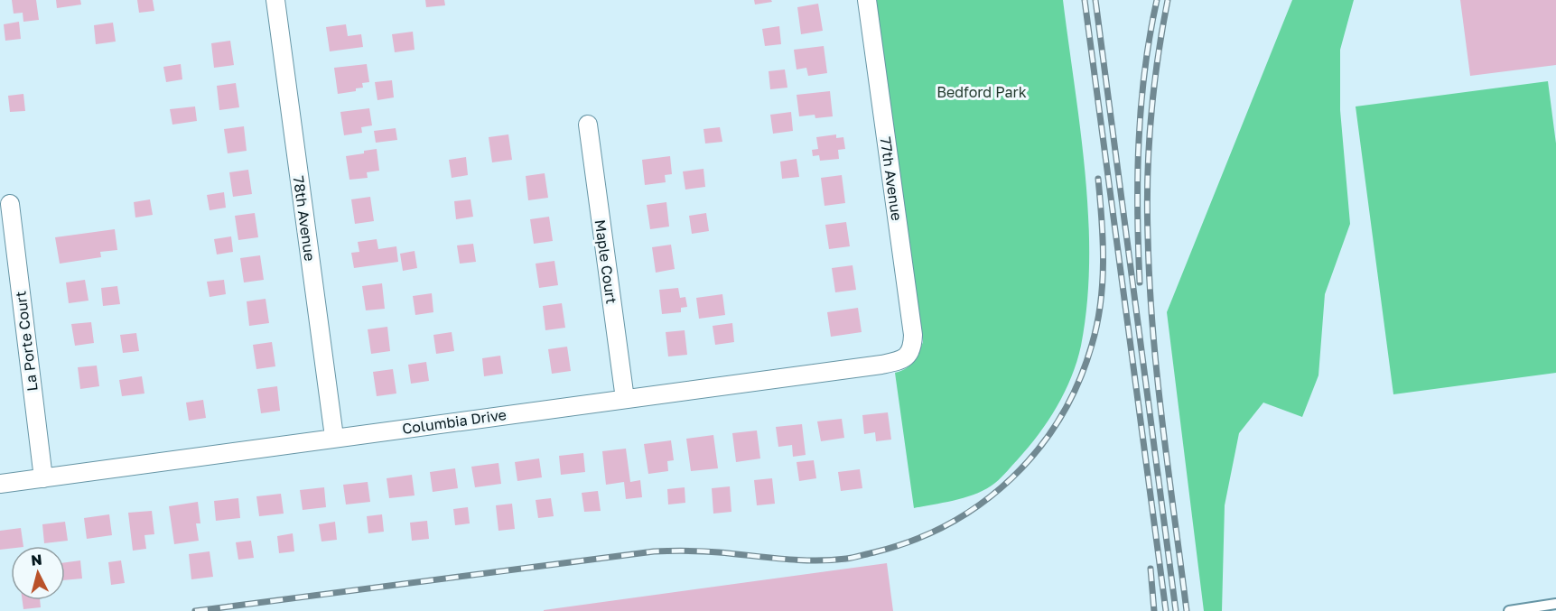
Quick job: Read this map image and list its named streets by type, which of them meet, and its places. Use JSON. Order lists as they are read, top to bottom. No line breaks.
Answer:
{"streets":{"street":["77th Avenue","78th Avenue","Maple Court","La Porte Court","Columbia Drive"]},"crossings":[["77th Avenue","Columbia Drive"],["78th Avenue","Columbia Drive"],["Maple Court","Columbia Drive"],["La Porte Court","Columbia Drive"]],"parks":["Bedford Park"],"north":"top"}
